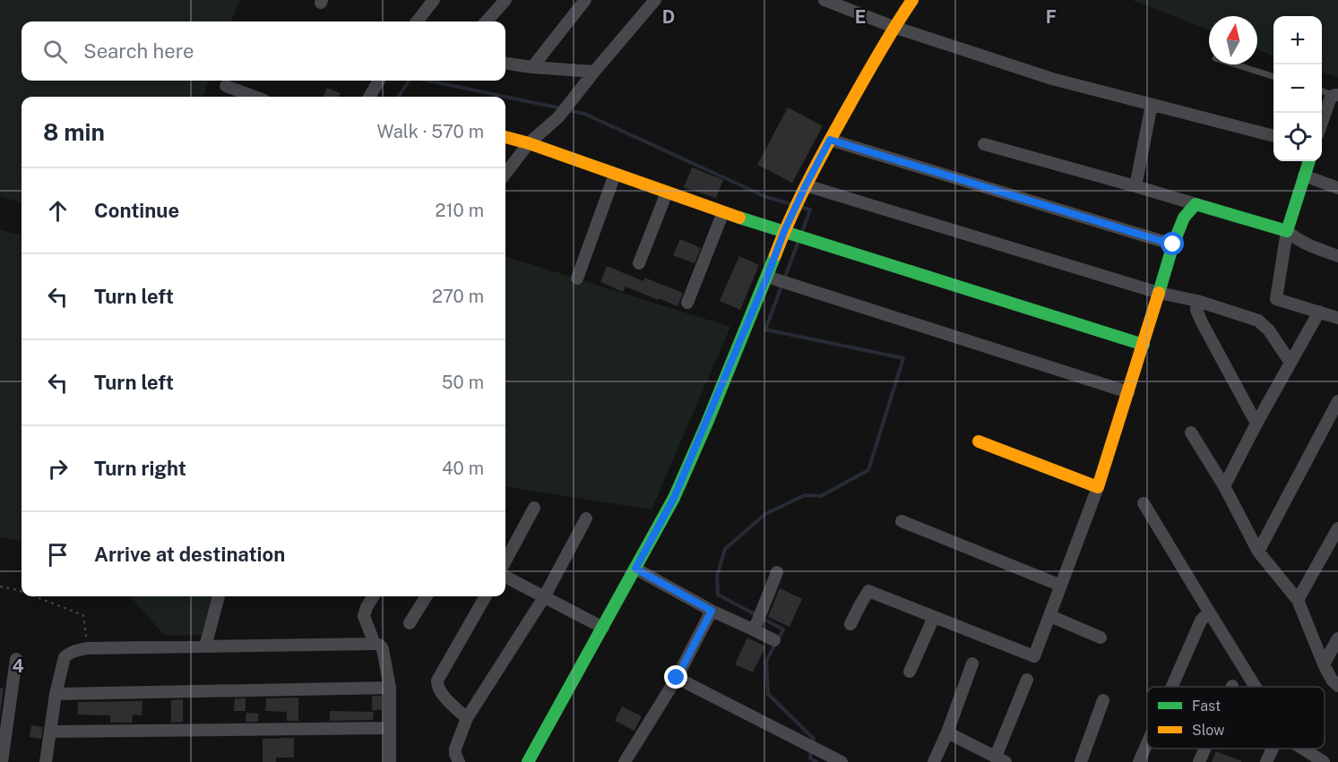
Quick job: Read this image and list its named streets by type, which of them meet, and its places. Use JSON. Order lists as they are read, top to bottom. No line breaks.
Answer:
{"legend":["Fast","Slow"],"north":"top","page":{"map_buttons":["+","−"],"search":"Search here","heading":["8 min","Walk · 570 m"],"list":[["Continue","210 m"],["Turn left","270 m"],["Turn left","50 m"],["Turn right","40 m"],"Arrive at destination"]},"grid":{"columns":["D","E","F"],"rows":["4"]}}
